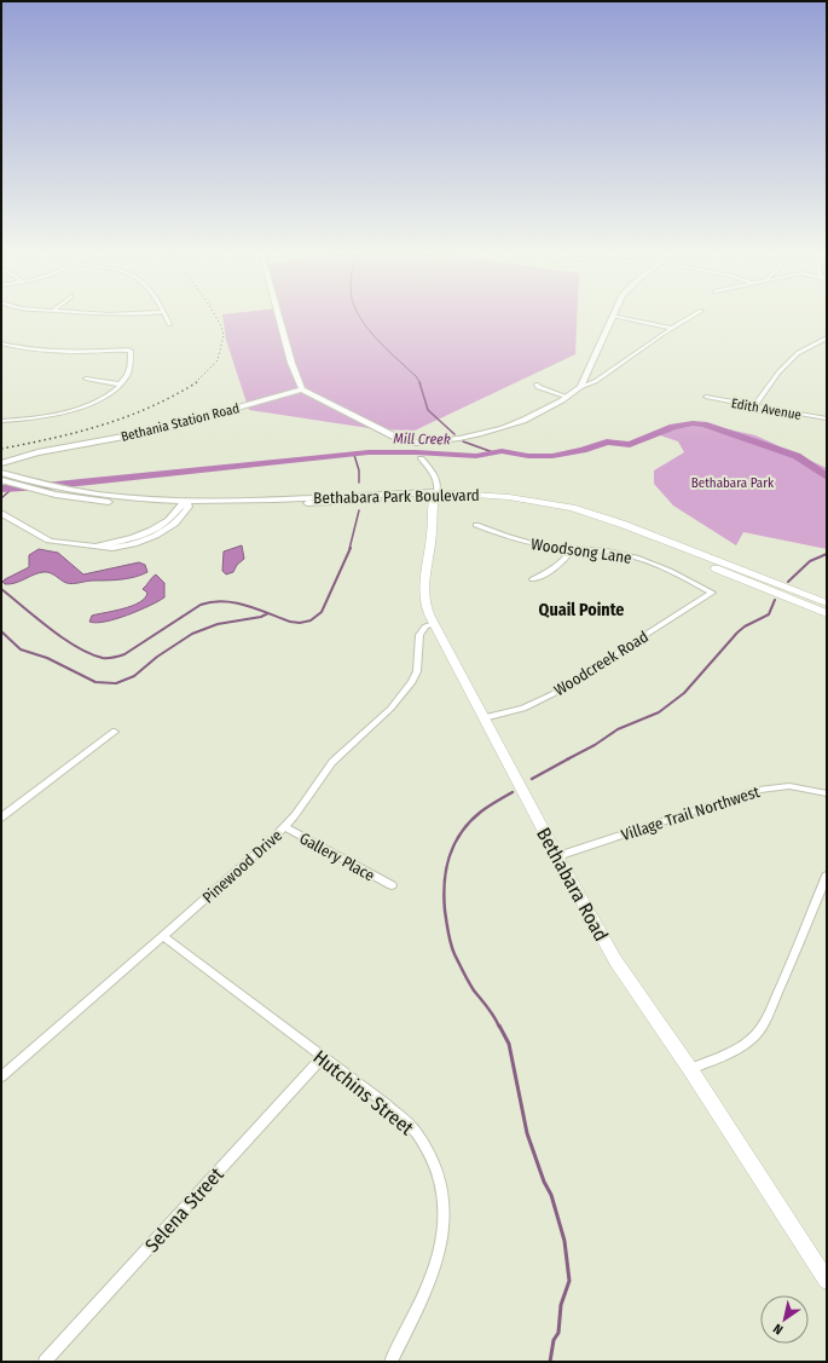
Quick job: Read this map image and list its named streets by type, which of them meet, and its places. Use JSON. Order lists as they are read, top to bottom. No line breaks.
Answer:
{"streets":{"main road":["Bethabara Park Boulevard","Bethabara Road"],"street":["Edith Avenue","Bethania Station Road","Woodsong Lane","Woodcreek Road","Village Trail Northwest","Gallery Place","Pinewood Drive","Hutchins Street","Selena Street"]},"crossings":[["Bethabara Park Boulevard","Bethabara Road"],["Woodsong Lane","Woodcreek Road"],["Woodcreek Road","Bethabara Road"],["Village Trail Northwest","Bethabara Road"],["Gallery Place","Pinewood Drive"],["Pinewood Drive","Bethabara Road"],["Pinewood Drive","Hutchins Street"],["Hutchins Street","Selena Street"]],"districts":["Quail Pointe"],"water":["Mill Creek"],"parks":["Bethabara Park"],"north":"bottom left"}
